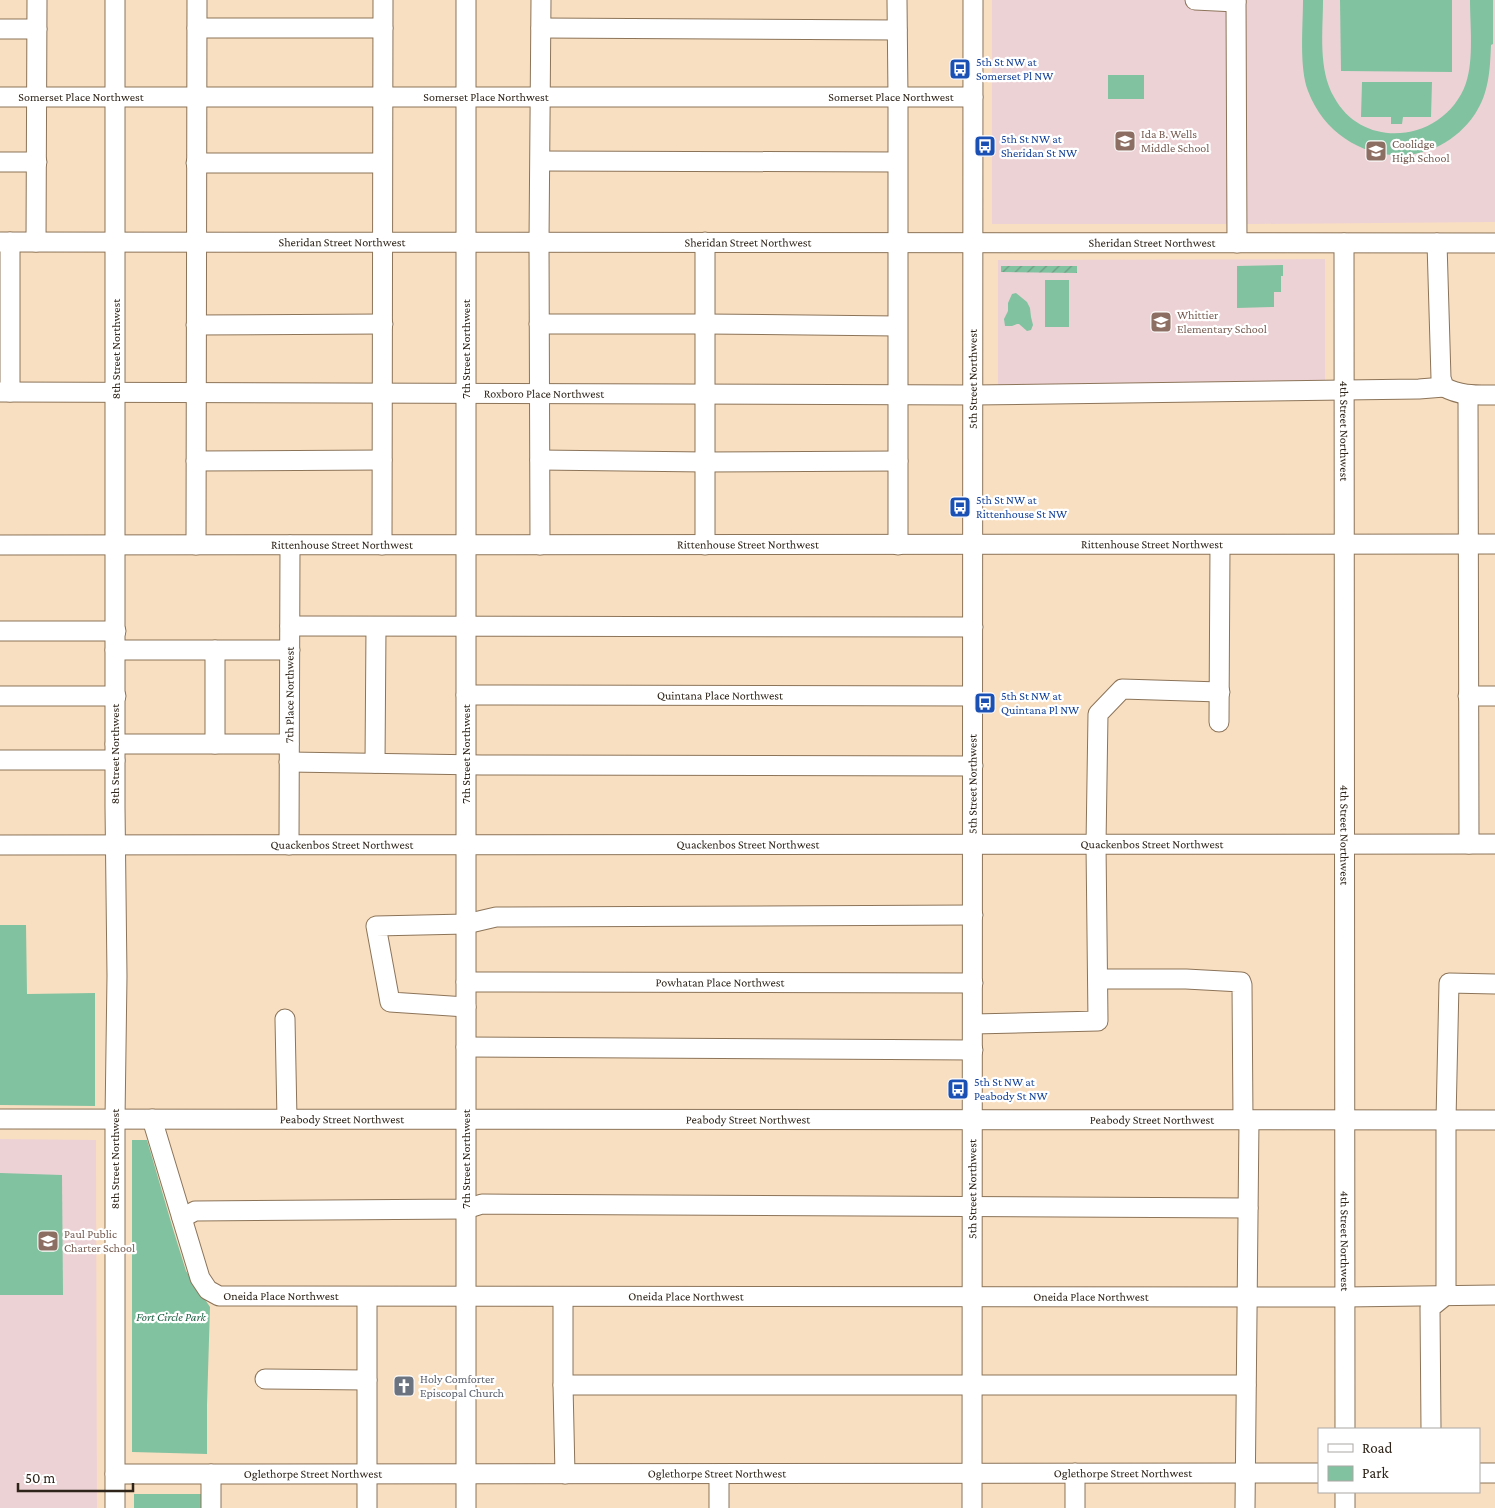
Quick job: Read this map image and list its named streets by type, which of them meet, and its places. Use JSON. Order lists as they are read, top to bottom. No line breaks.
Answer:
{"streets":{"street":["Somerset Place Northwest","Sheridan Street Northwest","8th Street Northwest","7th Street Northwest","5th Street Northwest","Roxboro Place Northwest","4th Street Northwest","Rittenhouse Street Northwest","7th Place Northwest","Quintana Place Northwest","Quackenbos Street Northwest","Powhatan Place Northwest","Peabody Street Northwest","Oneida Place Northwest","Oglethorpe Street Northwest"]},"crossings":[["Somerset Place Northwest","8th Street Northwest"],["Somerset Place Northwest","7th Street Northwest"],["Somerset Place Northwest","5th Street Northwest"],["Sheridan Street Northwest","8th Street Northwest"],["Sheridan Street Northwest","7th Street Northwest"],["Sheridan Street Northwest","5th Street Northwest"],["Sheridan Street Northwest","4th Street Northwest"],["8th Street Northwest","Roxboro Place Northwest"],["8th Street Northwest","Rittenhouse Street Northwest"],["8th Street Northwest","Quackenbos Street Northwest"],["8th Street Northwest","Peabody Street Northwest"],["8th Street Northwest","Oglethorpe Street Northwest"],["7th Street Northwest","Roxboro Place Northwest"],["7th Street Northwest","Rittenhouse Street Northwest"],["7th Street Northwest","Quintana Place Northwest"],["7th Street Northwest","Quackenbos Street Northwest"],["7th Street Northwest","Powhatan Place Northwest"],["7th Street Northwest","Peabody Street Northwest"],["7th Street Northwest","Oneida Place Northwest"],["7th Street Northwest","Oglethorpe Street Northwest"],["5th Street Northwest","Roxboro Place Northwest"],["5th Street Northwest","Rittenhouse Street Northwest"],["5th Street Northwest","Quintana Place Northwest"],["5th Street Northwest","Quackenbos Street Northwest"],["5th Street Northwest","Powhatan Place Northwest"],["5th Street Northwest","Peabody Street Northwest"],["5th Street Northwest","Oneida Place Northwest"],["5th Street Northwest","Oglethorpe Street Northwest"],["Roxboro Place Northwest","4th Street Northwest"],["4th Street Northwest","Rittenhouse Street Northwest"],["4th Street Northwest","Quackenbos Street Northwest"],["4th Street Northwest","Peabody Street Northwest"],["4th Street Northwest","Oneida Place Northwest"],["Rittenhouse Street Northwest","7th Place Northwest"],["7th Place Northwest","Quackenbos Street Northwest"],["Peabody Street Northwest","Oneida Place Northwest"]],"parks":["Fort Circle Park"],"places":{"bus stop":["5th St NW at Somerset Pl NW","5th St NW at Sheridan St NW","5th St NW at Rittenhouse St NW","5th St NW at Quintana Pl NW","5th St NW at Peabody St NW"],"school or university":["Ida B. Wells Middle School","Coolidge High School","Whittier Elementary School","Paul Public Charter School"],"church":["Holy Comforter Episcopal Church"]},"legend":["Road","Park"],"scale_bar":"50 m"}
